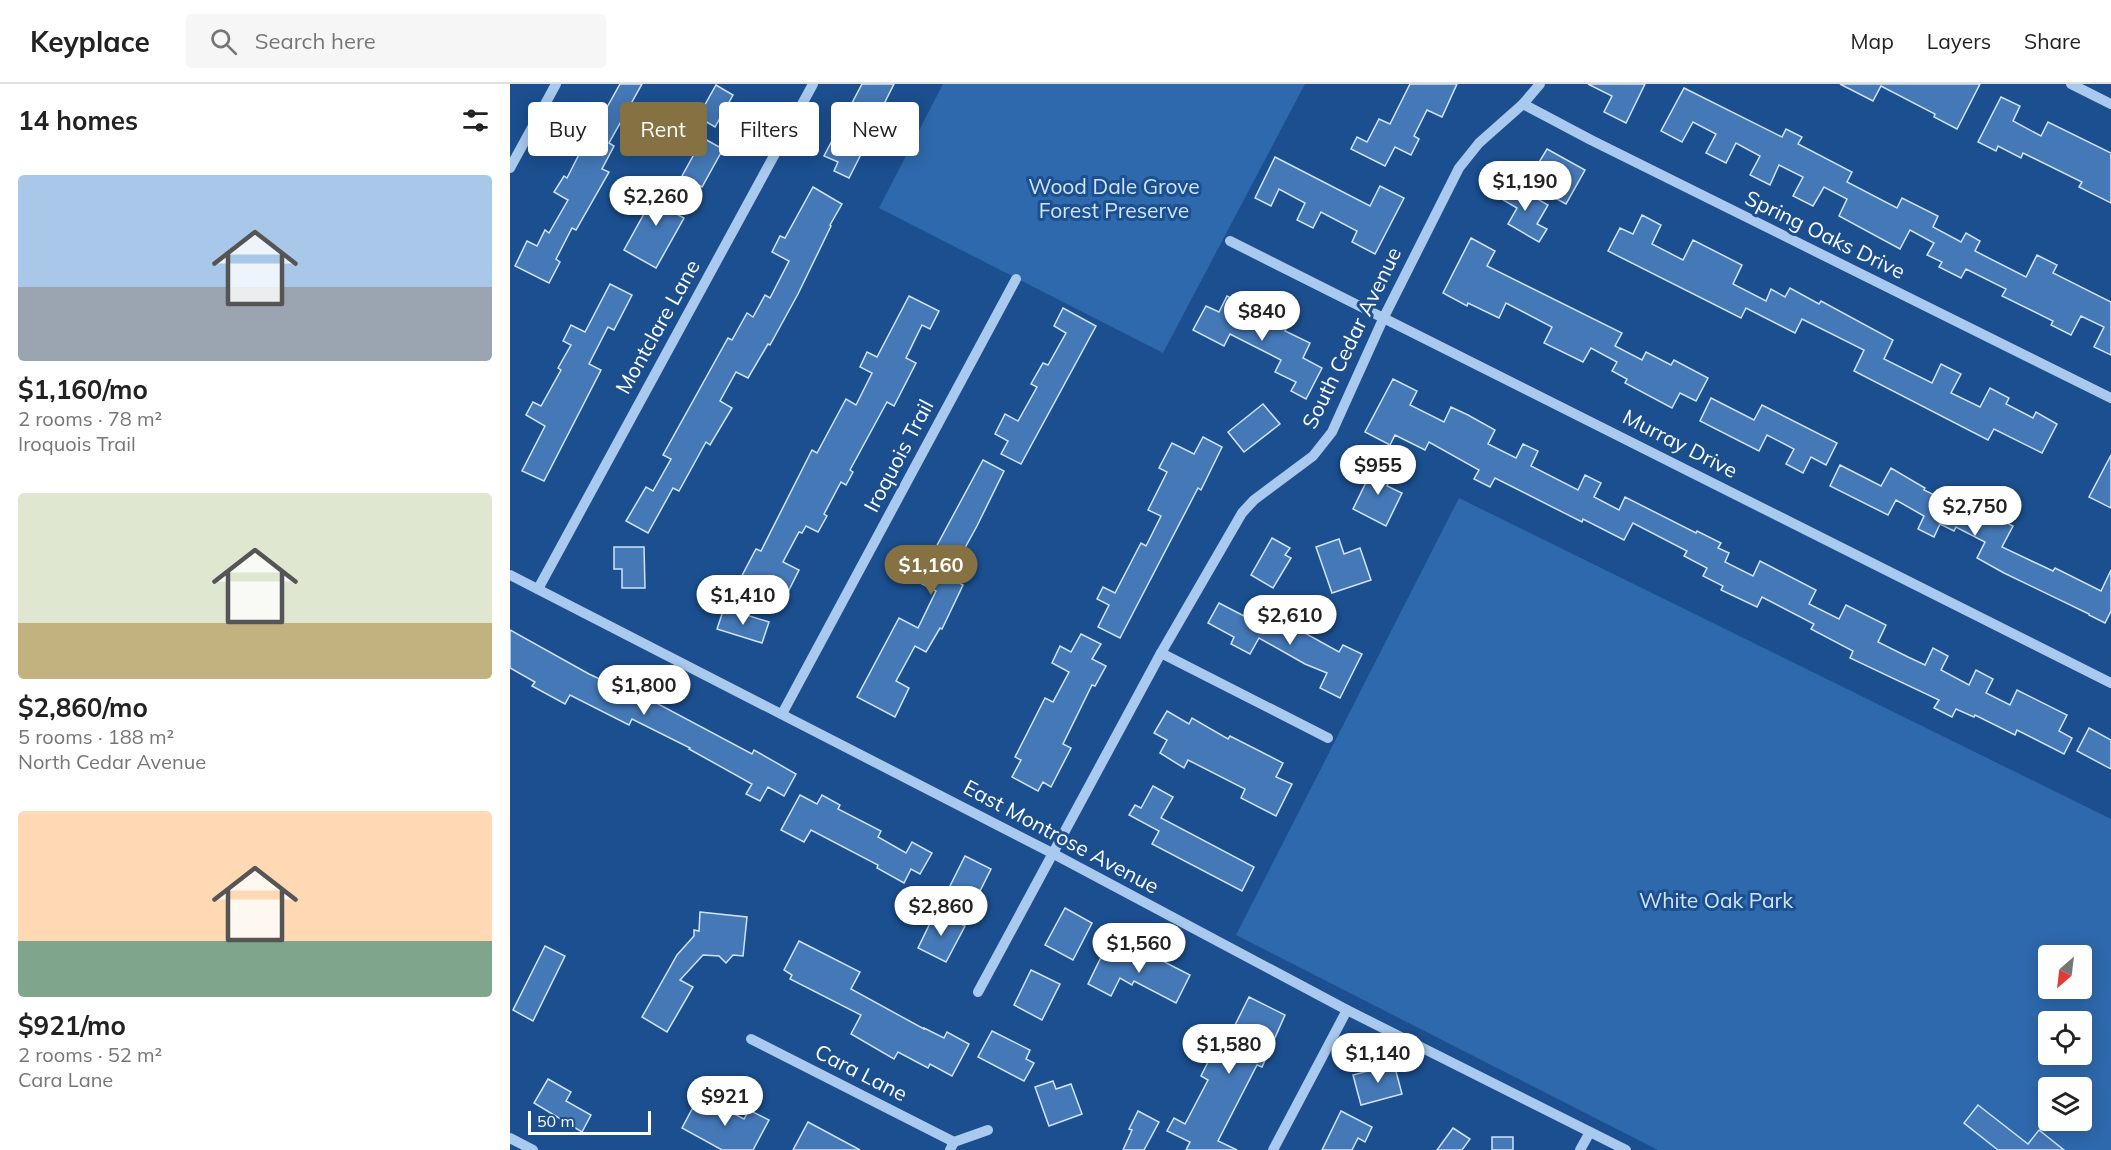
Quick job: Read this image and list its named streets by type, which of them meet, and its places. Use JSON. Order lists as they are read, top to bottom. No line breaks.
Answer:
{"streets":{"street":["Spring Oaks Drive","Montclare Lane","South Cedar Avenue","Murray Drive","Iroquois Trail","East Montrose Avenue","Cara Lane"]},"crossings":[["Spring Oaks Drive","South Cedar Avenue"],["Montclare Lane","East Montrose Avenue"],["South Cedar Avenue","Murray Drive"],["South Cedar Avenue","East Montrose Avenue"],["Iroquois Trail","East Montrose Avenue"]],"parks":["Wood Dale Grove Forest Preserve","White Oak Park"],"scale_bar":"50 m","north":"bottom left","page":{"header":"Keyplace","search":"Search here","nav":["Map","Layers","Share"],"heading":"14 homes","chip":["Buy","Rent","Filters","New"],"list":[{"name":"$1,160/mo","note":"2 rooms · 78 m² · Iroquois Trail"},{"name":"$2,860/mo","note":"5 rooms · 188 m² · North Cedar Avenue"},{"name":"$921/mo","note":"2 rooms · 52 m² · Cara Lane"}],"price":["$1,190","$2,260","$840","$955","$2,750","$1,160","$1,410","$2,610","$1,800","$2,860","$1,560","$1,580","$1,140","$921"],"scale":"50 m"}}
